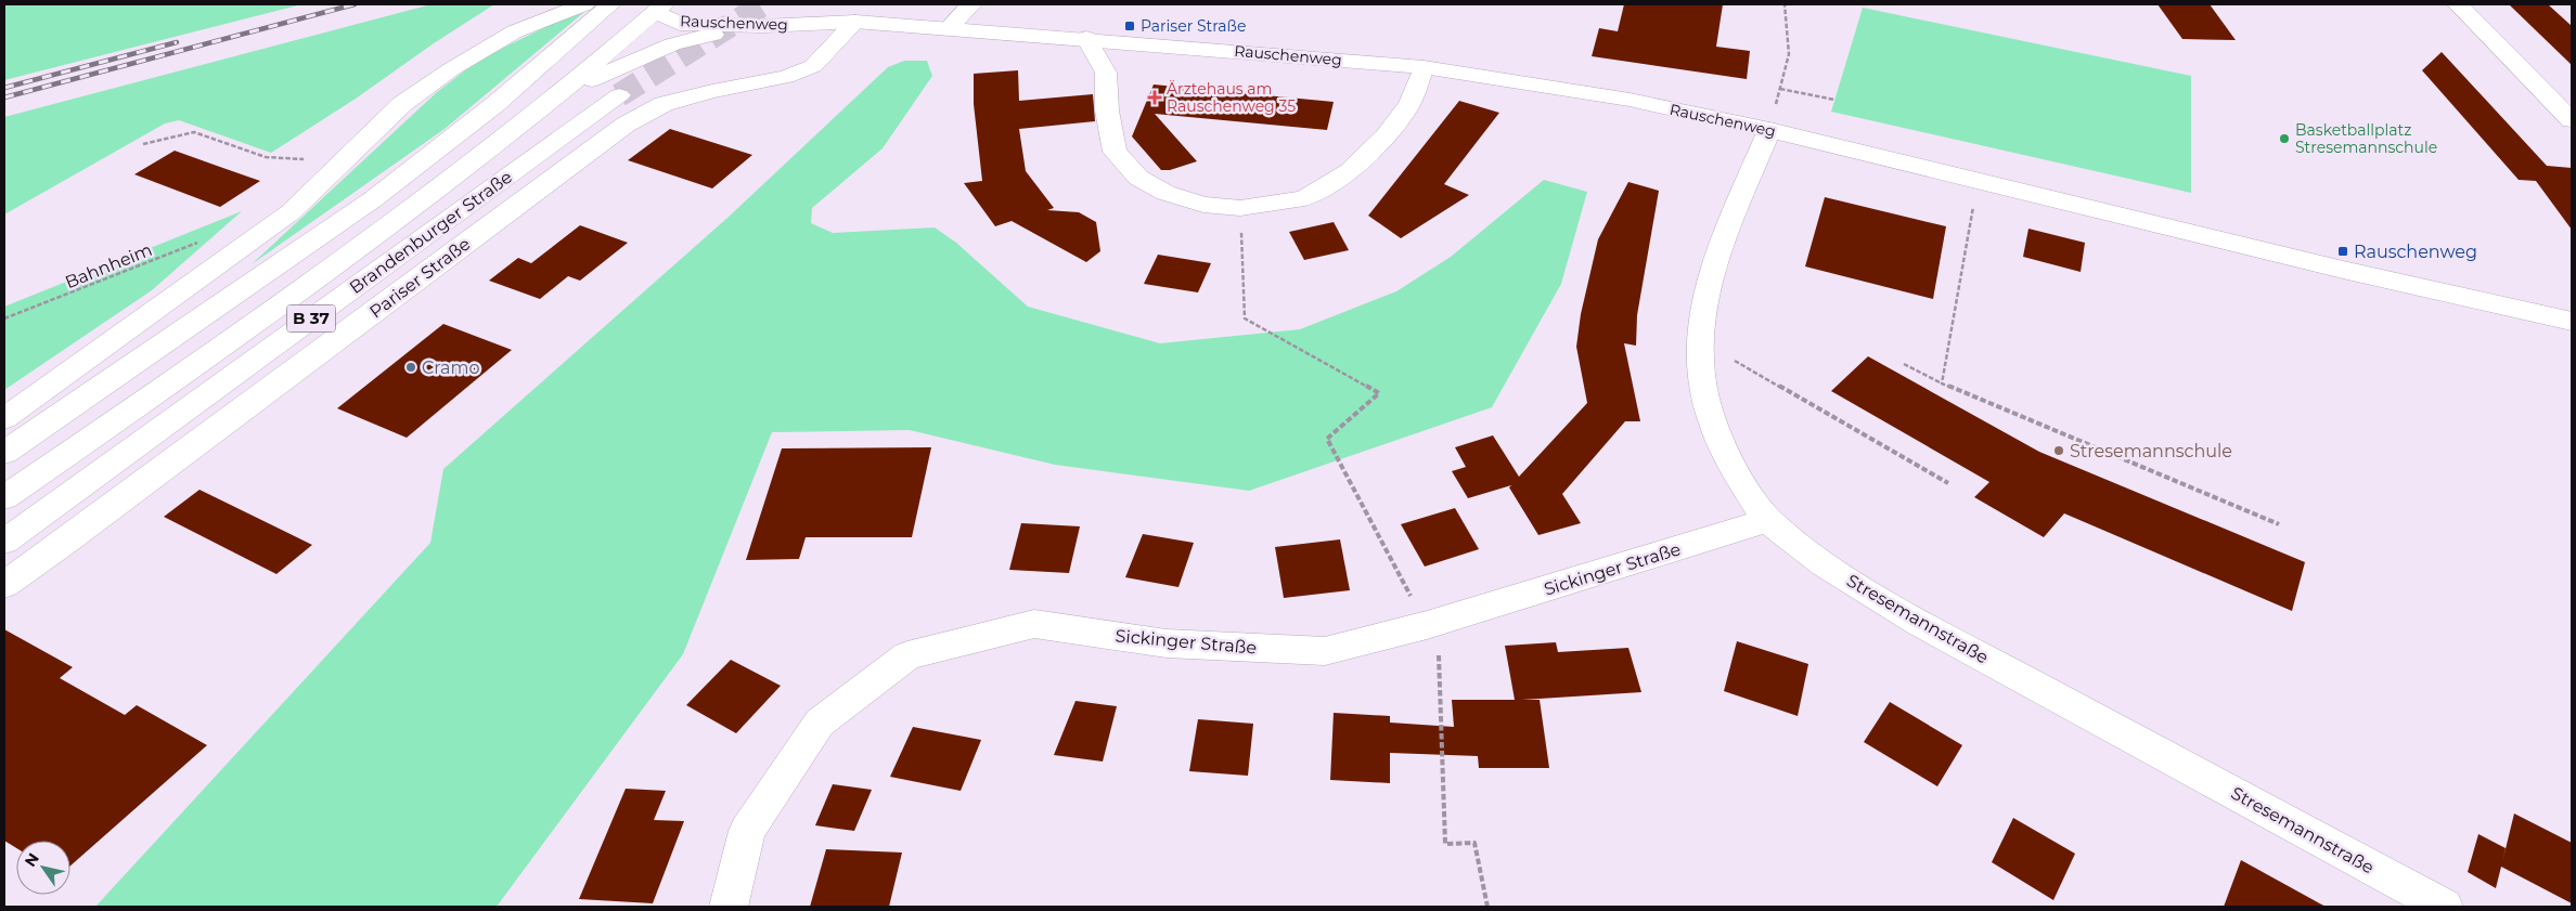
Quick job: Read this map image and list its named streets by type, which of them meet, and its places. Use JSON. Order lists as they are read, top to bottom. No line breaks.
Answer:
{"streets":{"street":["Rauschenweg","Brandenburger Straße","Pariser Straße","B 37","Sickinger Straße","Stresemannstraße"],"path":["Bahnheim"]},"crossings":[["Rauschenweg","Pariser Straße"],["Rauschenweg","Stresemannstraße"],["Sickinger Straße","Stresemannstraße"]],"places":{"transit":["Pariser Straße","Rauschenweg"],"health":["Ärztehaus am Rauschenweg 35"],"other":["Basketballplatz Stresemannschule","Cramo","Stresemannschule"]},"north":"top left"}
